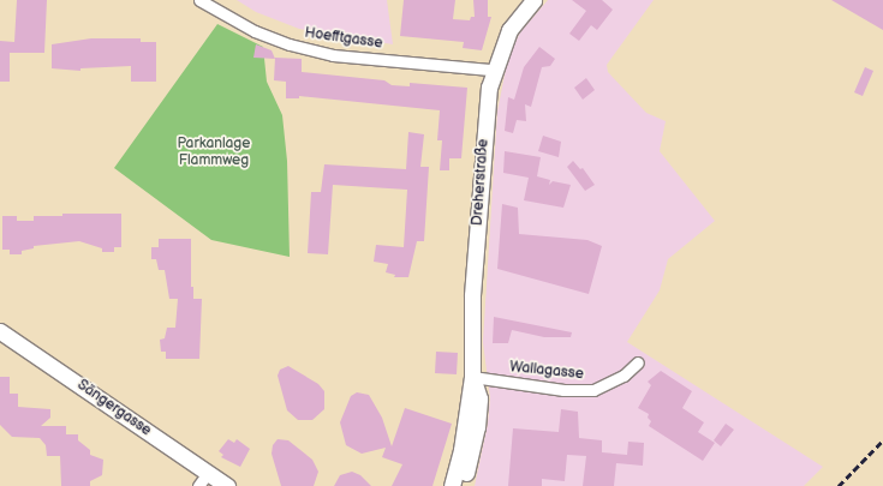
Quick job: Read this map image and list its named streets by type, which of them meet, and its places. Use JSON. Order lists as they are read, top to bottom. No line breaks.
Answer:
{"streets":{"street":["Hoefftgasse","Dreherstraße","Wallagasse","Sängergasse"]},"crossings":[["Hoefftgasse","Dreherstraße"],["Dreherstraße","Wallagasse"]],"parks":["Parkanlage Flammweg"]}
